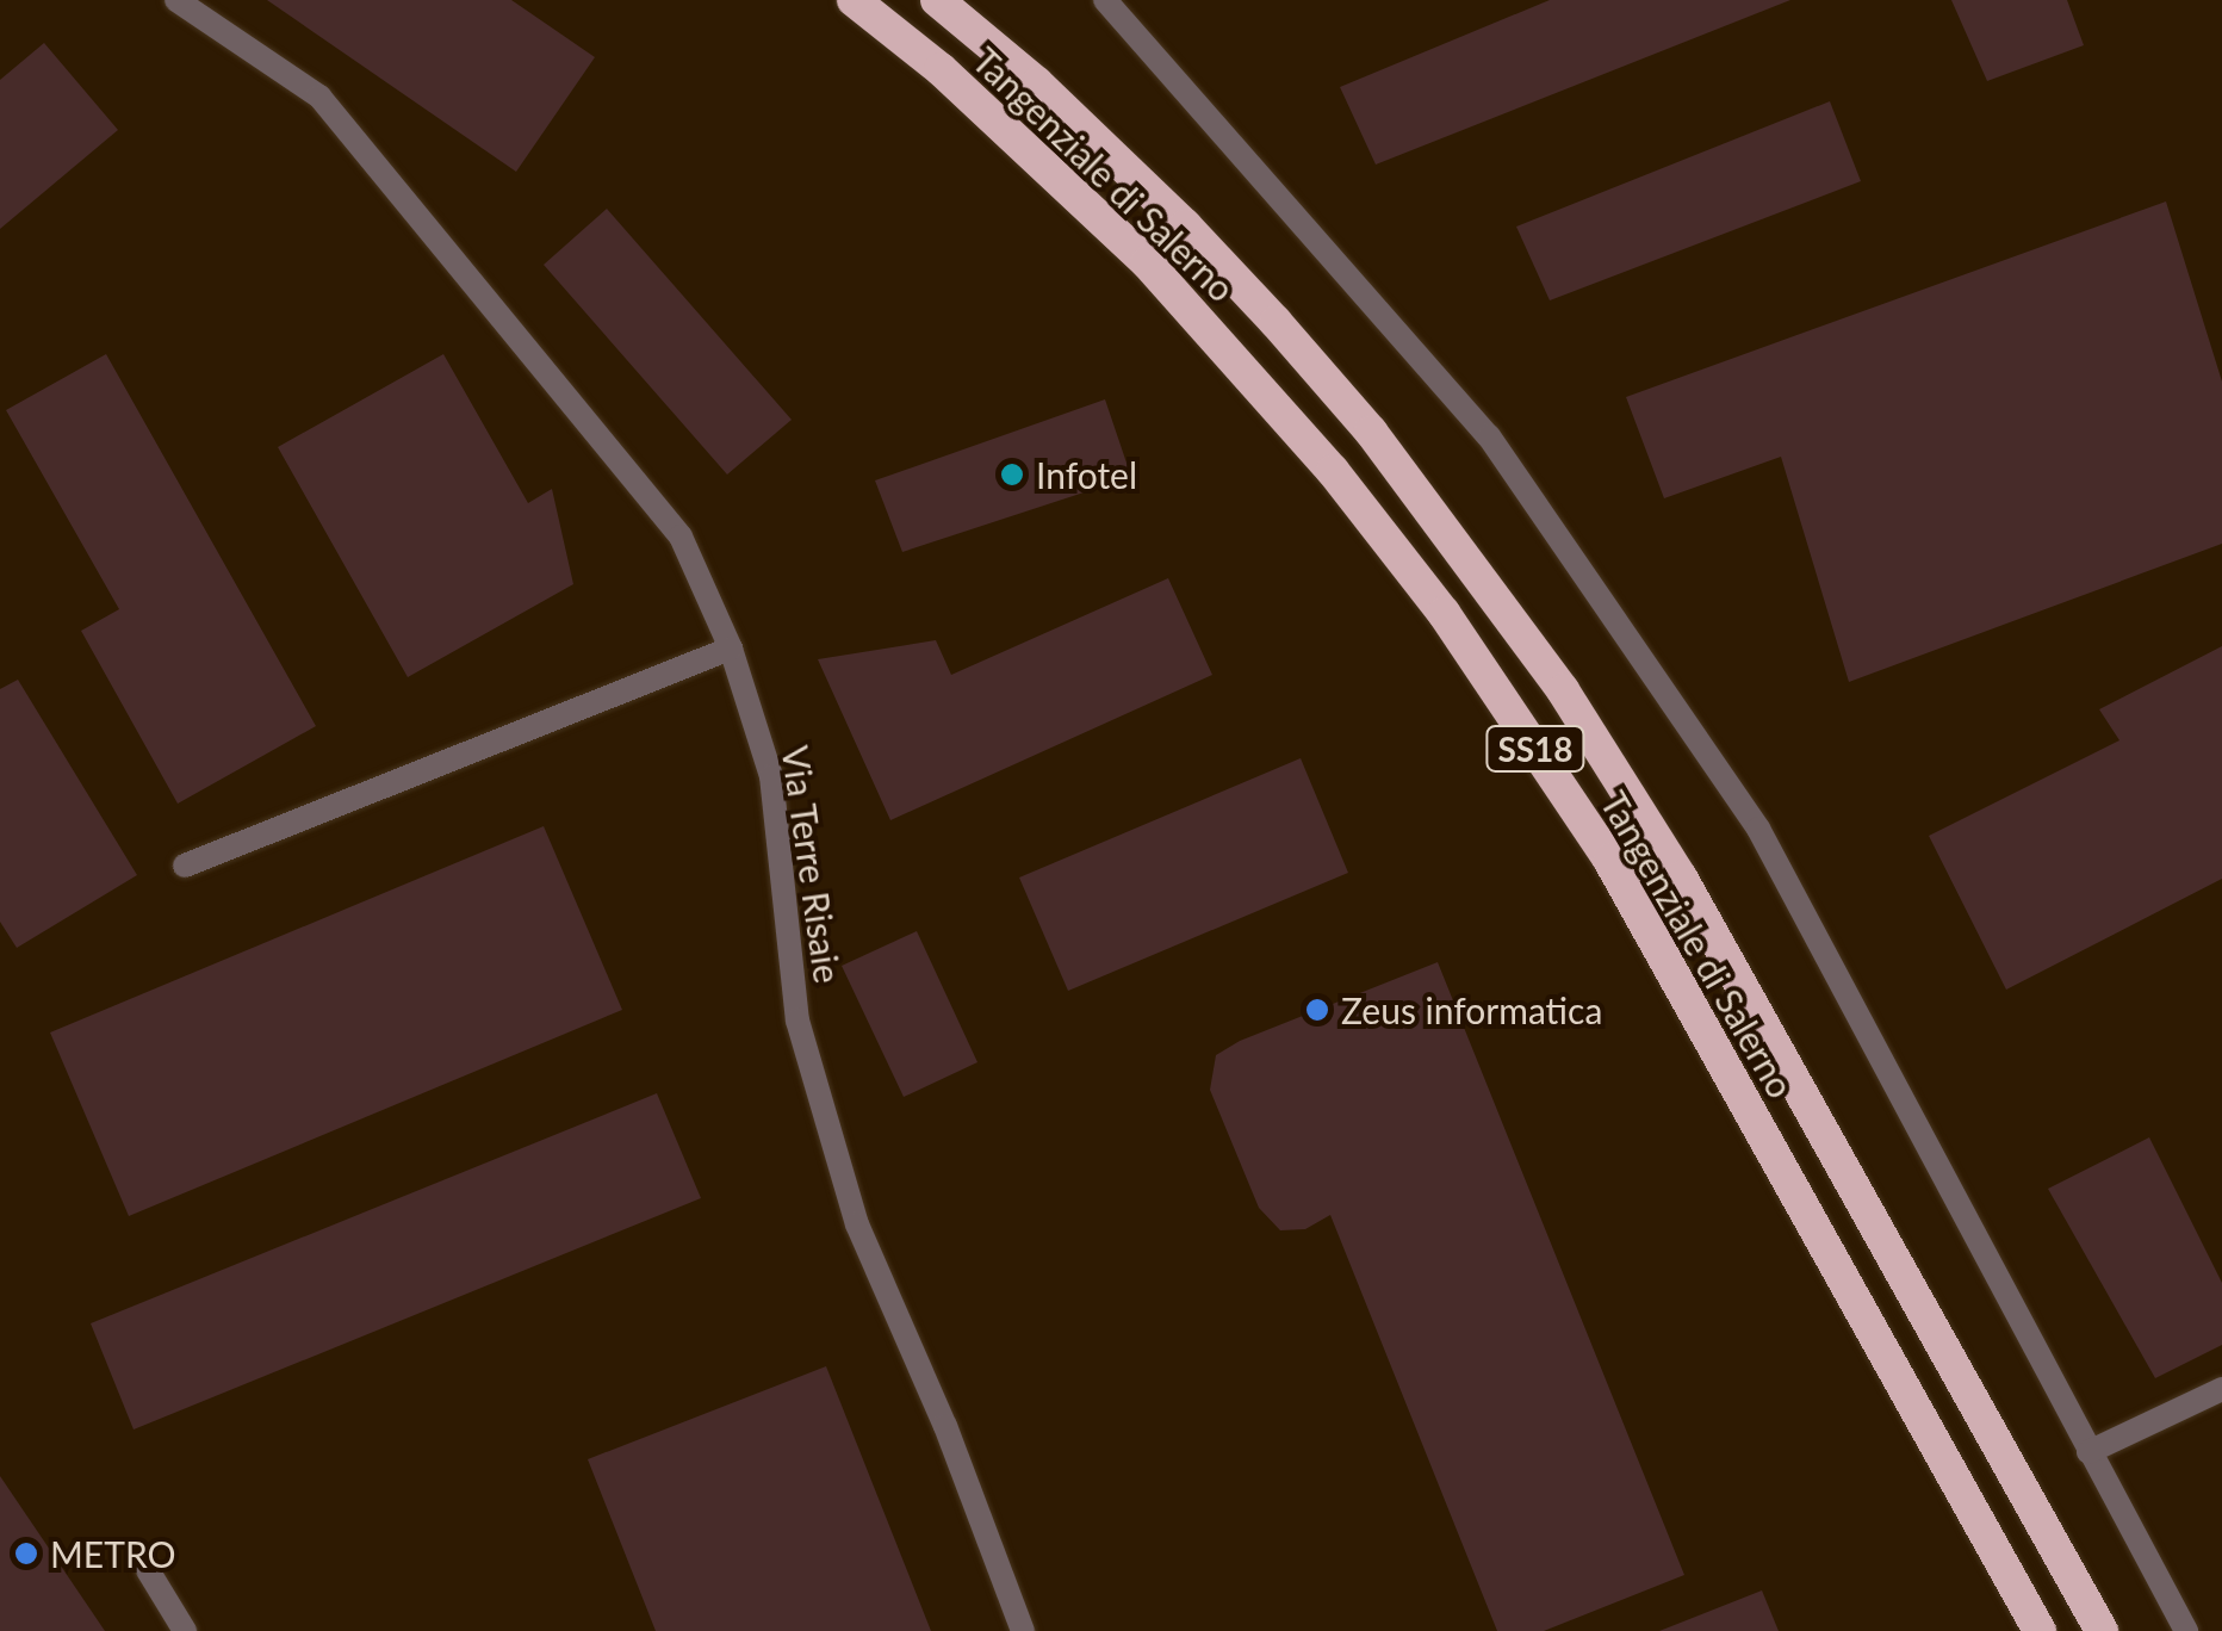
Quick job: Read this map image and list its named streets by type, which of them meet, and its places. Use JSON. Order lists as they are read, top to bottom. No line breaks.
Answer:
{"streets":{"highway":["Tangenziale di Salerno","SS18"],"street":["Via Terre Risaie"]},"places":["Infotel","Zeus informatica","METRO"]}
